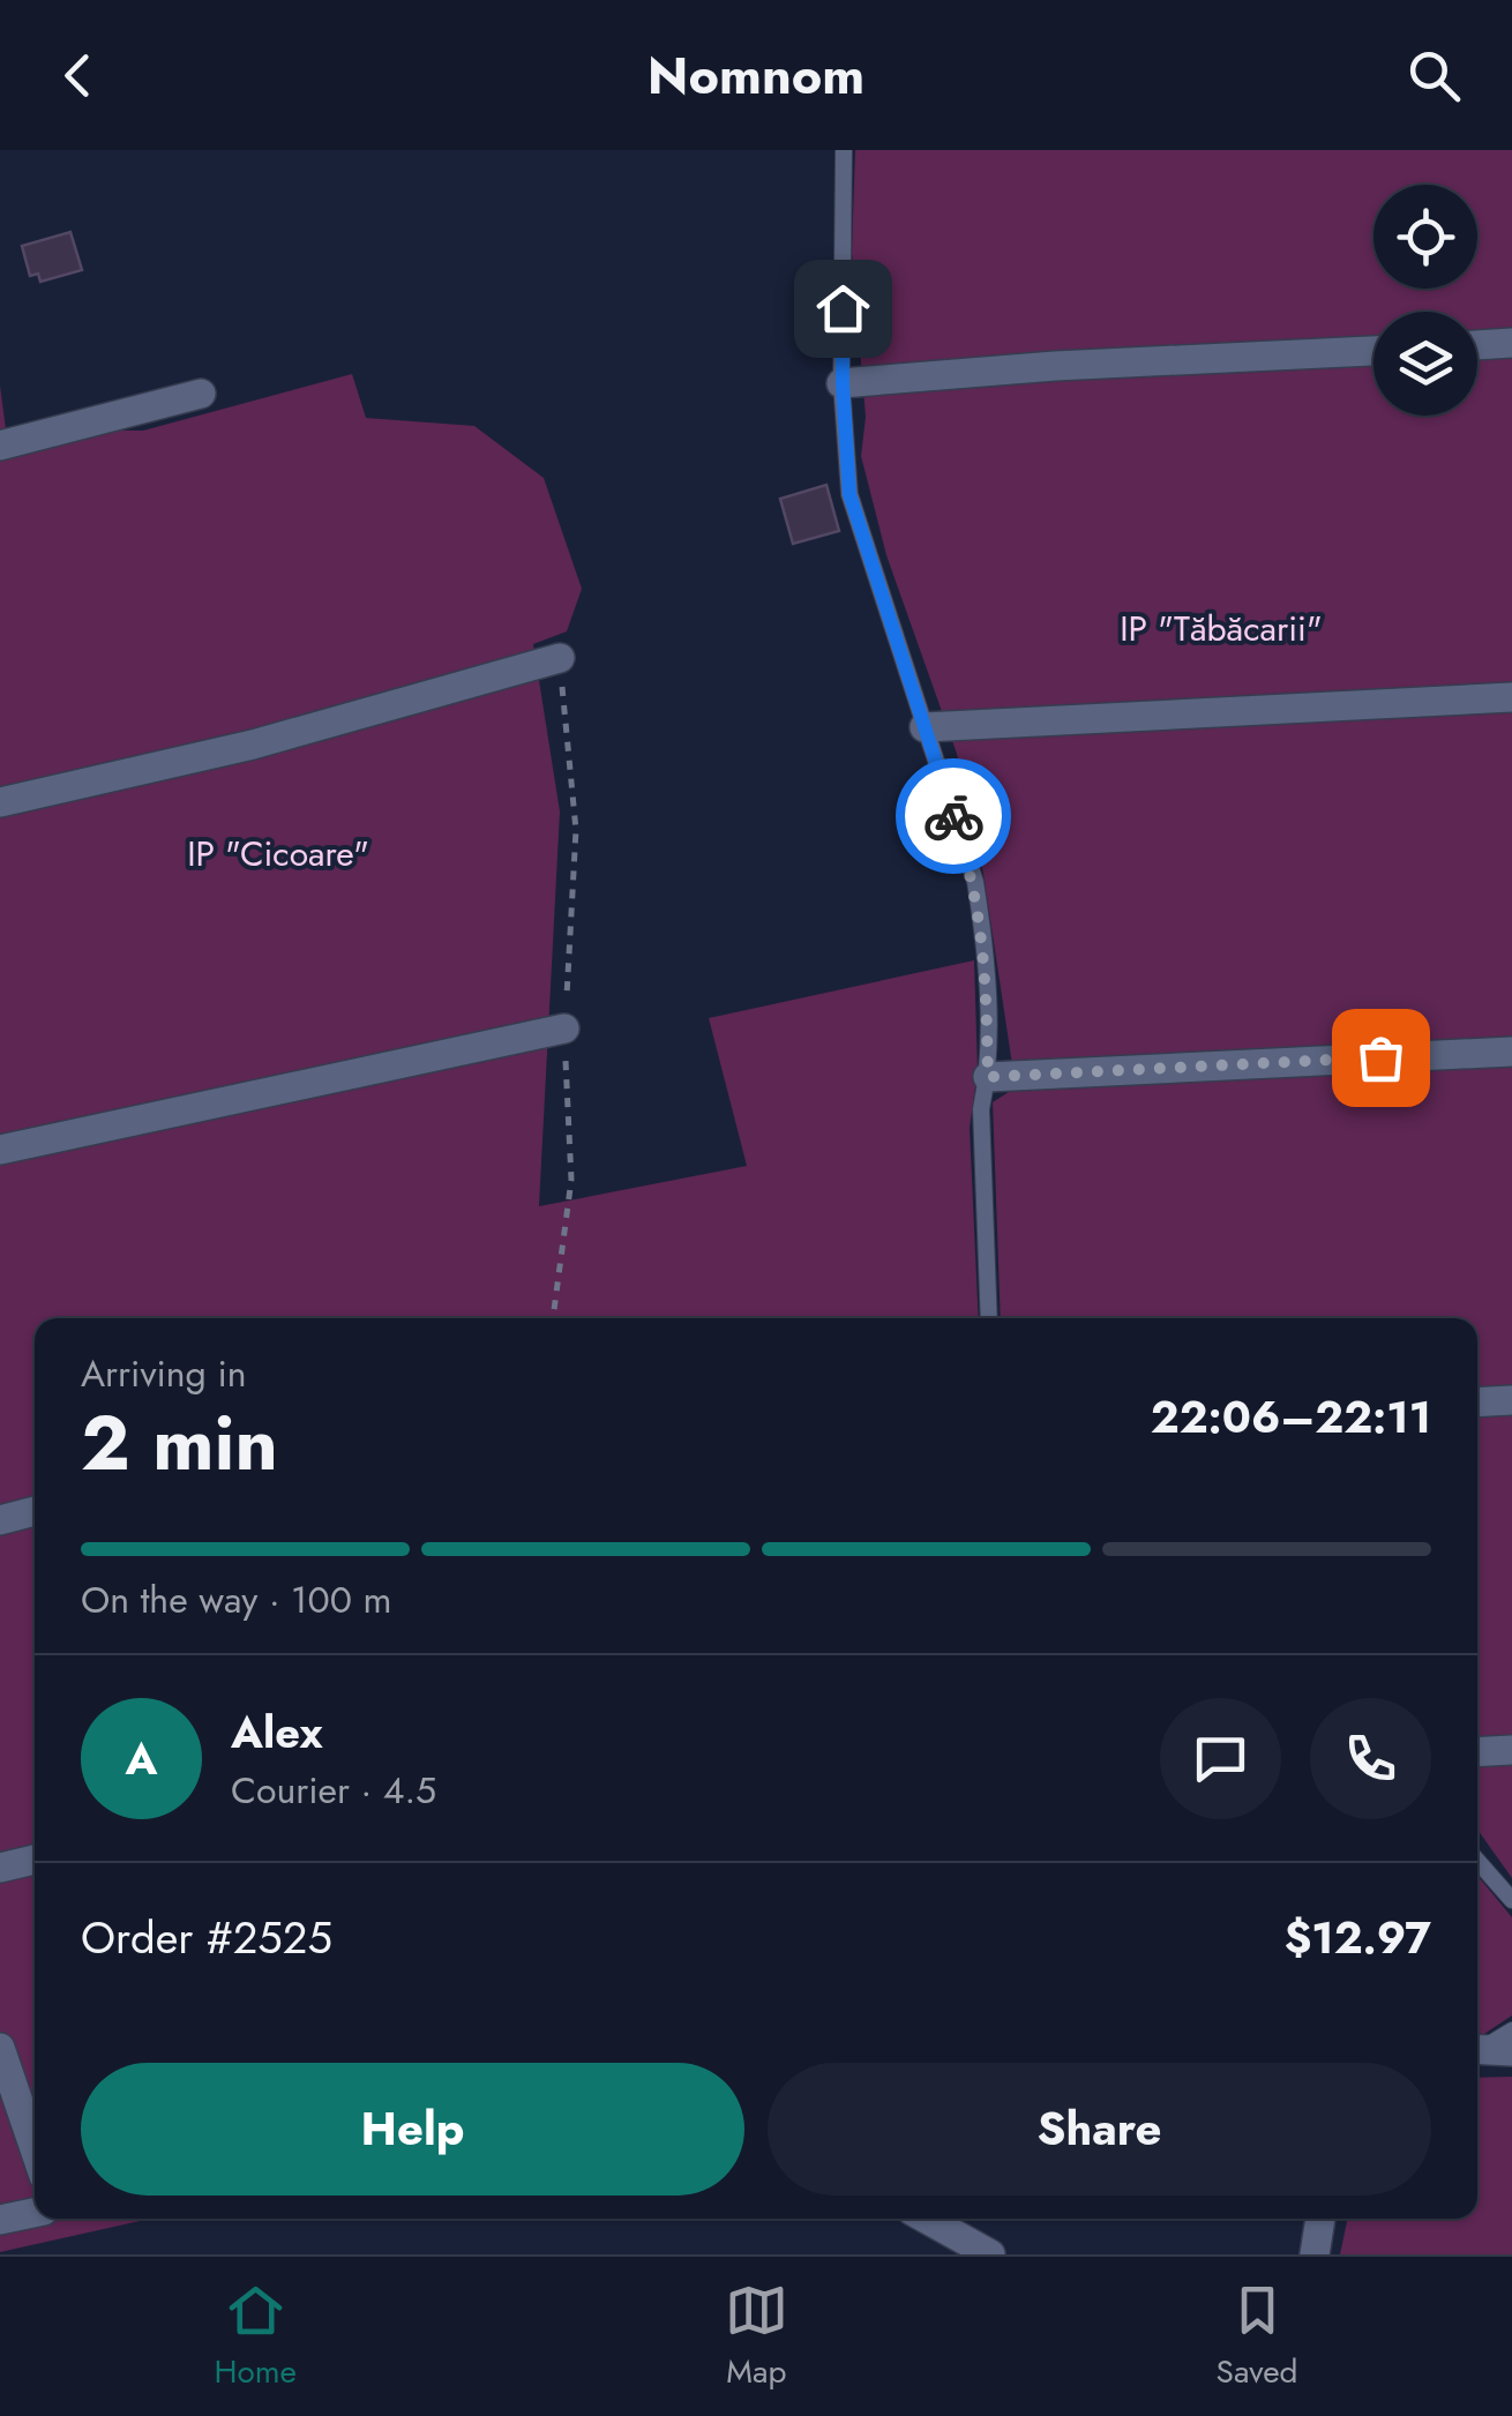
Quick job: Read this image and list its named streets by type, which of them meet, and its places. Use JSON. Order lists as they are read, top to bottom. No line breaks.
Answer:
{"parks":["IP \"Tăbăcarii\"","IP \"Cicoare\""],"page":{"header":"Nomnom","heading":["2 min","Arriving in","22:06–22:11"],"panel":["Alex","Courier · 4.5","Order #2525","$12.97"],"bar":"On the way · 100 m","round":"A","buttons":["Help","Share"],"tabs":["Home","Map","Saved"]}}
